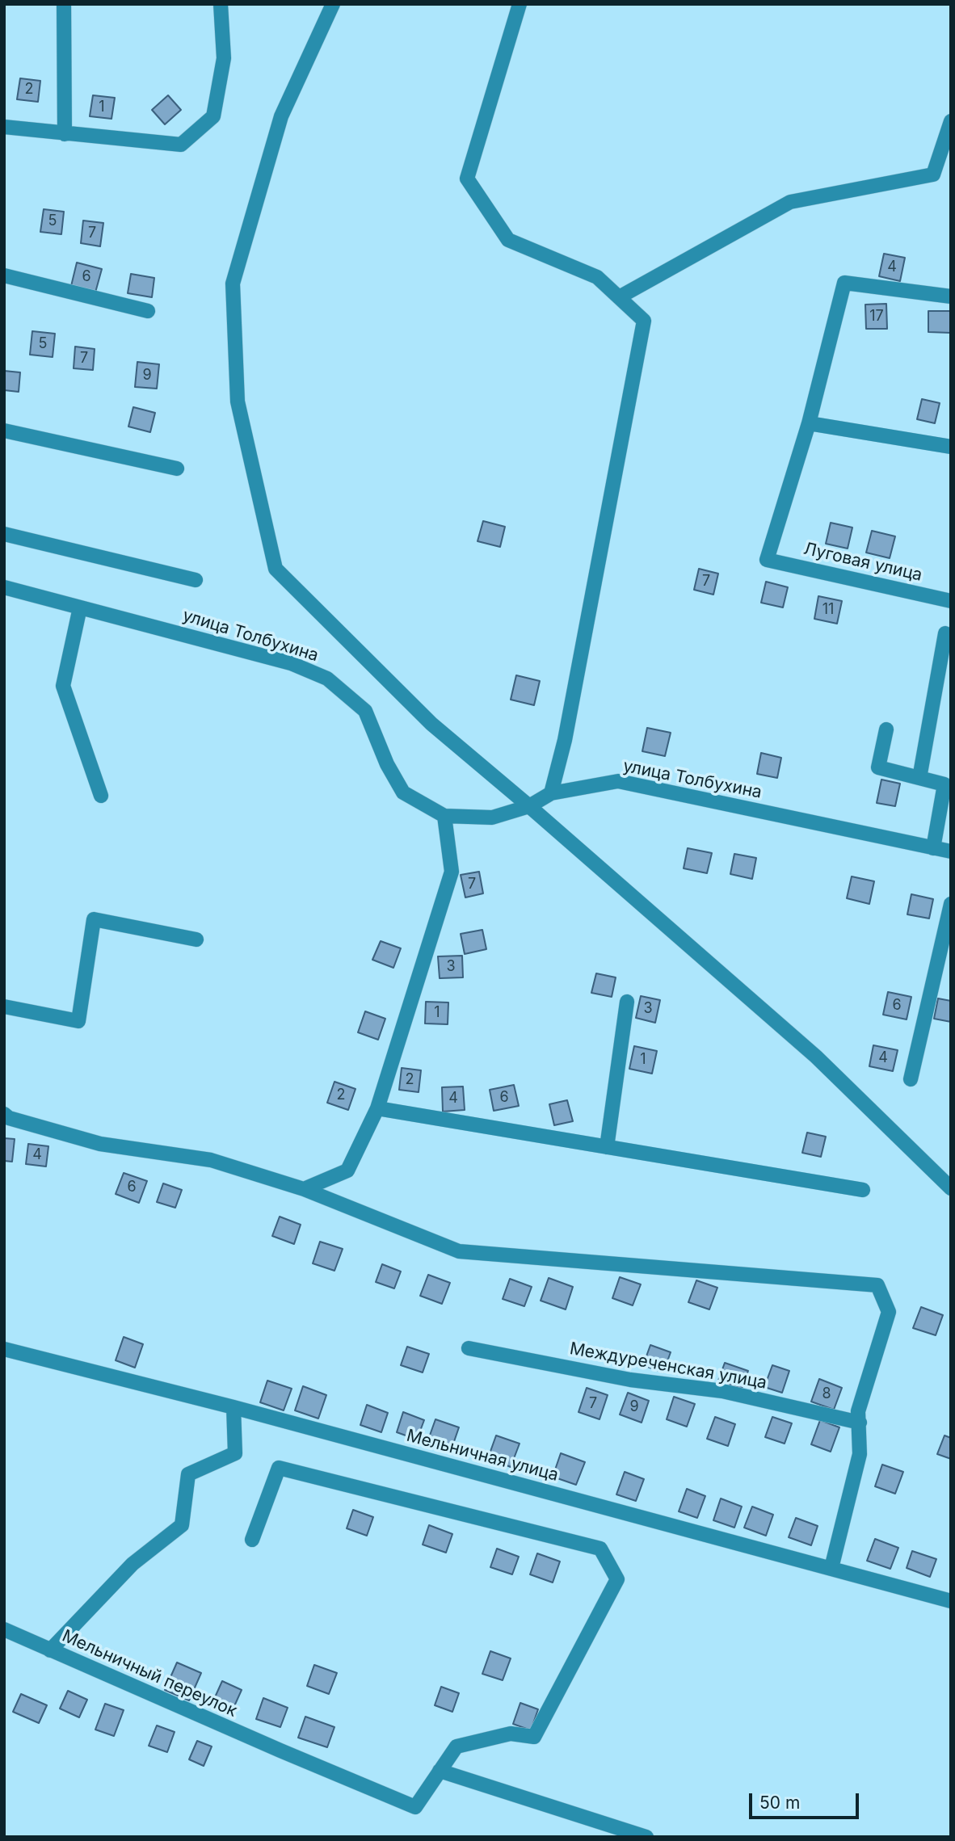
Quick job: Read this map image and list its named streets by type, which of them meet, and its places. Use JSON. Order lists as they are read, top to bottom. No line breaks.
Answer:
{"streets":{"street":["Луговая улица","улица Толбухина","Междуреченская улица","Мельничная улица","Мельничный переулок"]},"house_numbers":["2","1","5","7","4","6","17","5","7","9","7","11","7","3","6","3","1","4","1","2","2","6","4","4","6","8","7","9"],"scale_bar":"50 m"}
